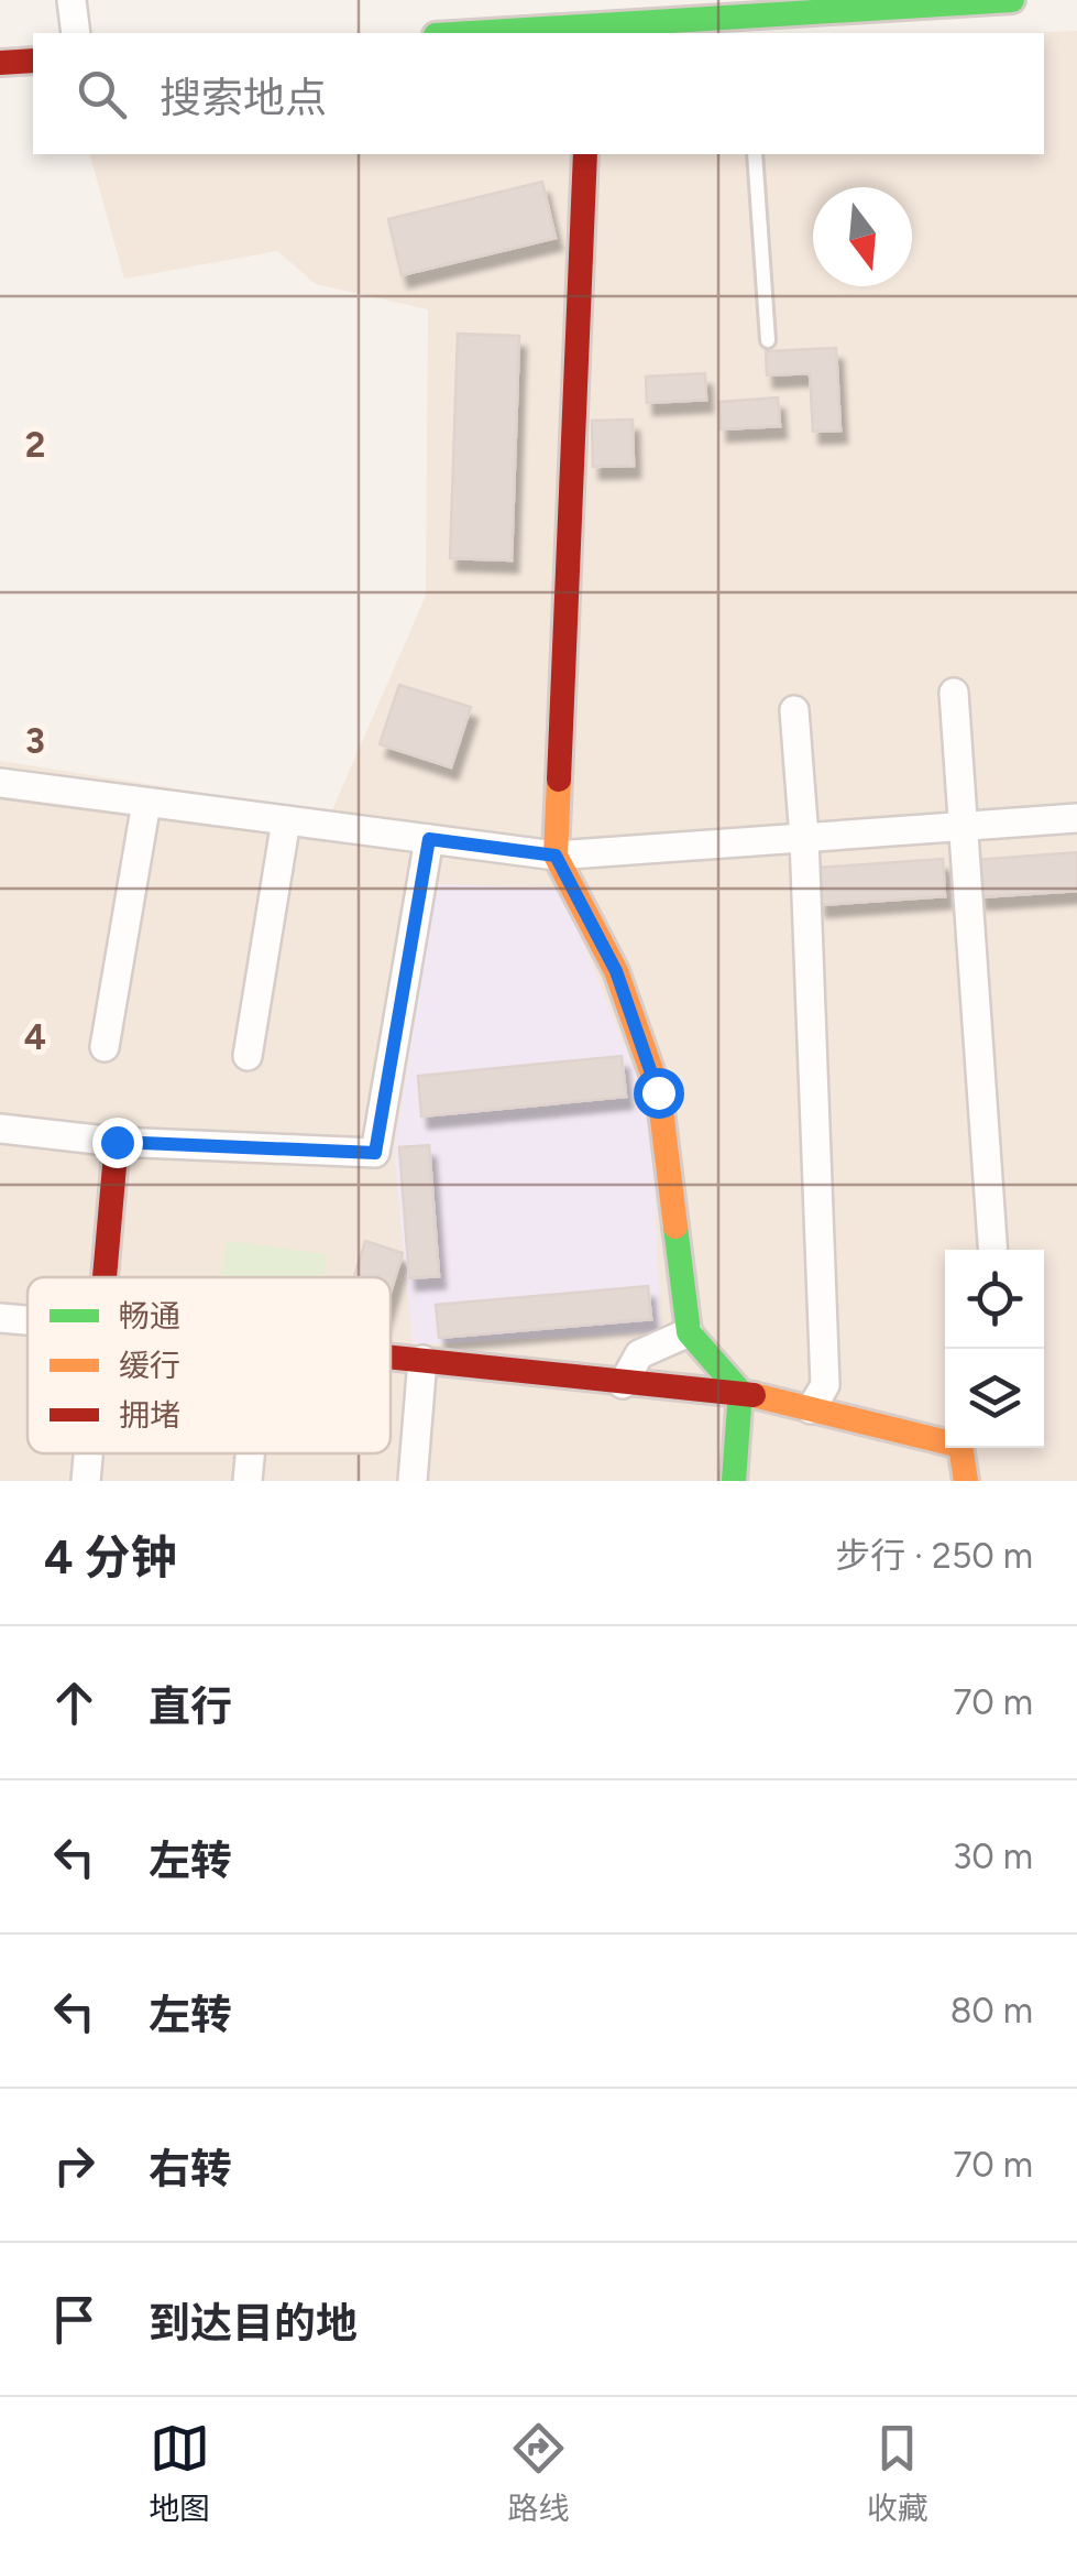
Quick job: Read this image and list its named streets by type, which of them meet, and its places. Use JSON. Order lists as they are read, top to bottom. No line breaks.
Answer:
{"legend":["畅通","缓行","拥堵"],"north":"bottom","page":{"search":"搜索地点","heading":["4 分钟","步行 · 250 m"],"list":[["直行","70 m"],["左转","30 m"],["左转","80 m"],["右转","70 m"],"到达目的地"],"nav":["地图","路线","收藏"]},"grid":{"rows":["2","3","4"]}}
